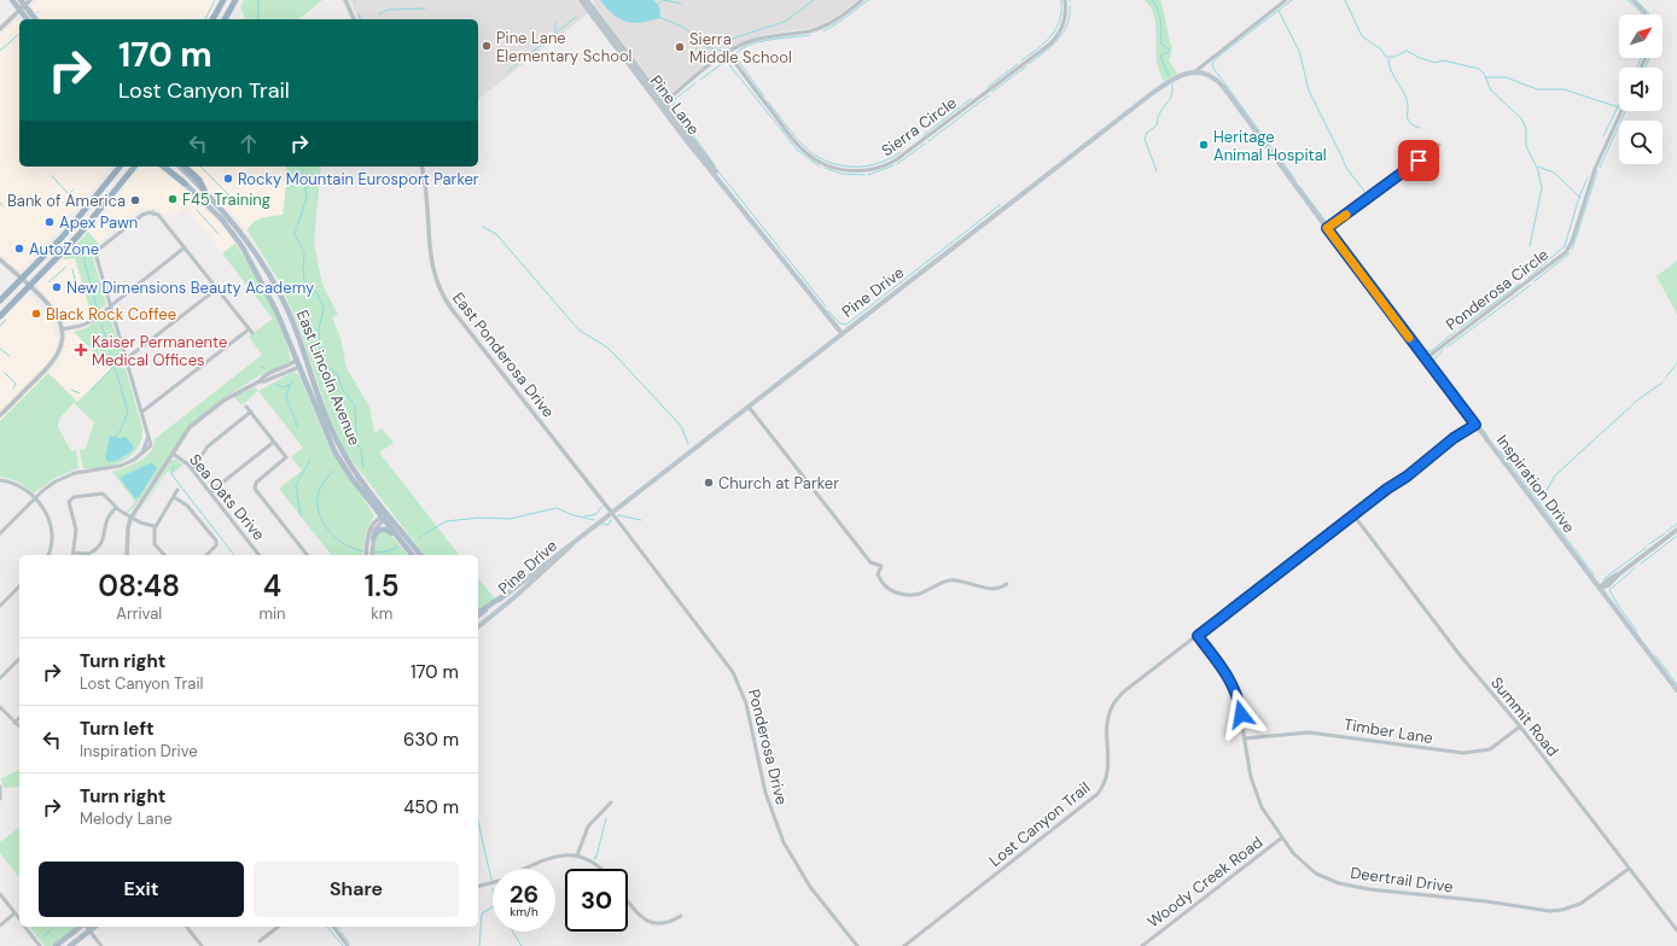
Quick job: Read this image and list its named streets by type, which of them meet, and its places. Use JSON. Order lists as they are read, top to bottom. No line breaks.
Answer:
{"streets":{"main road":["Pine Lane","Pine Drive","East Lincoln Avenue","Inspiration Drive"],"street":["Sierra Circle","Ponderosa Circle","East Ponderosa Drive","Sea Oats Drive","Summit Road","Timber Lane","Ponderosa Drive","Lost Canyon Trail","Deertrail Drive","Woody Creek Road"]},"crossings":[["Pine Lane","Pine Drive"],["Ponderosa Circle","Inspiration Drive"],["Pine Drive","East Ponderosa Drive"],["Pine Drive","Inspiration Drive"],["Pine Drive","Ponderosa Drive"],["East Ponderosa Drive","Ponderosa Drive"],["Inspiration Drive","Lost Canyon Trail"],["Summit Road","Timber Lane"],["Summit Road","Lost Canyon Trail"],["Summit Road","Deertrail Drive"],["Timber Lane","Deertrail Drive"],["Lost Canyon Trail","Deertrail Drive"],["Deertrail Drive","Woody Creek Road"]],"places":{"other":["Pine Lane Elementary School","Sierra Middle School","Heritage Animal Hospital","Rocky Mountain Eurosport Parker","F45 Training","Bank of America","Apex Pawn","AutoZone","New Dimensions Beauty Academy","Black Rock Coffee","Church at Parker"],"health":["Kaiser Permanente Medical Offices"]},"north":"top right","page":{"turn":["170 m","Lost Canyon Trail"],"eta":["08:48","Arrival","4","min","1.5","km"],"list":[{"name":"Turn right","note":"Lost Canyon Trail","value":"170 m"},{"name":"Turn left","note":"Inspiration Drive","value":"630 m"},{"name":"Turn right","note":"Melody Lane","value":"450 m"}],"buttons":["Exit","Share"],"speed":"26 km/h","limit":"30"}}
